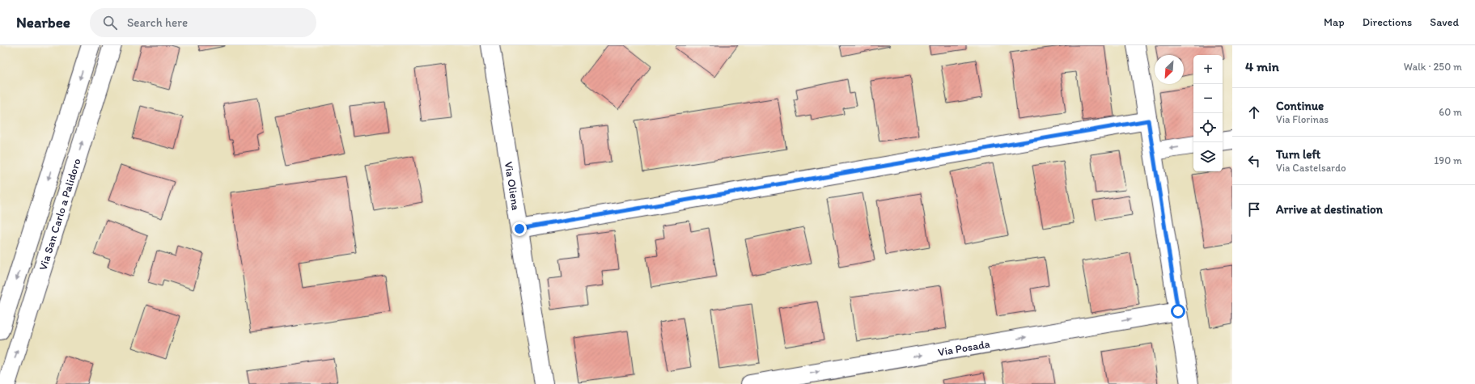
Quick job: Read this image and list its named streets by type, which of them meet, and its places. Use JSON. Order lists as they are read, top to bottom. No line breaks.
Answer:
{"streets":{"street":["Via Oliena","Via San Carlo a Palidoro","Via Posada"]},"one_way":["Via Posada"],"north":"bottom left","page":{"header":"Nearbee","search":"Search here","nav":["Map","Directions","Saved"],"heading":["4 min","Walk · 250 m"],"map_buttons":["+","−"],"list":[["Continue","Via Florinas","60 m"],["Turn left","Via Castelsardo","190 m"],"Arrive at destination"]}}
